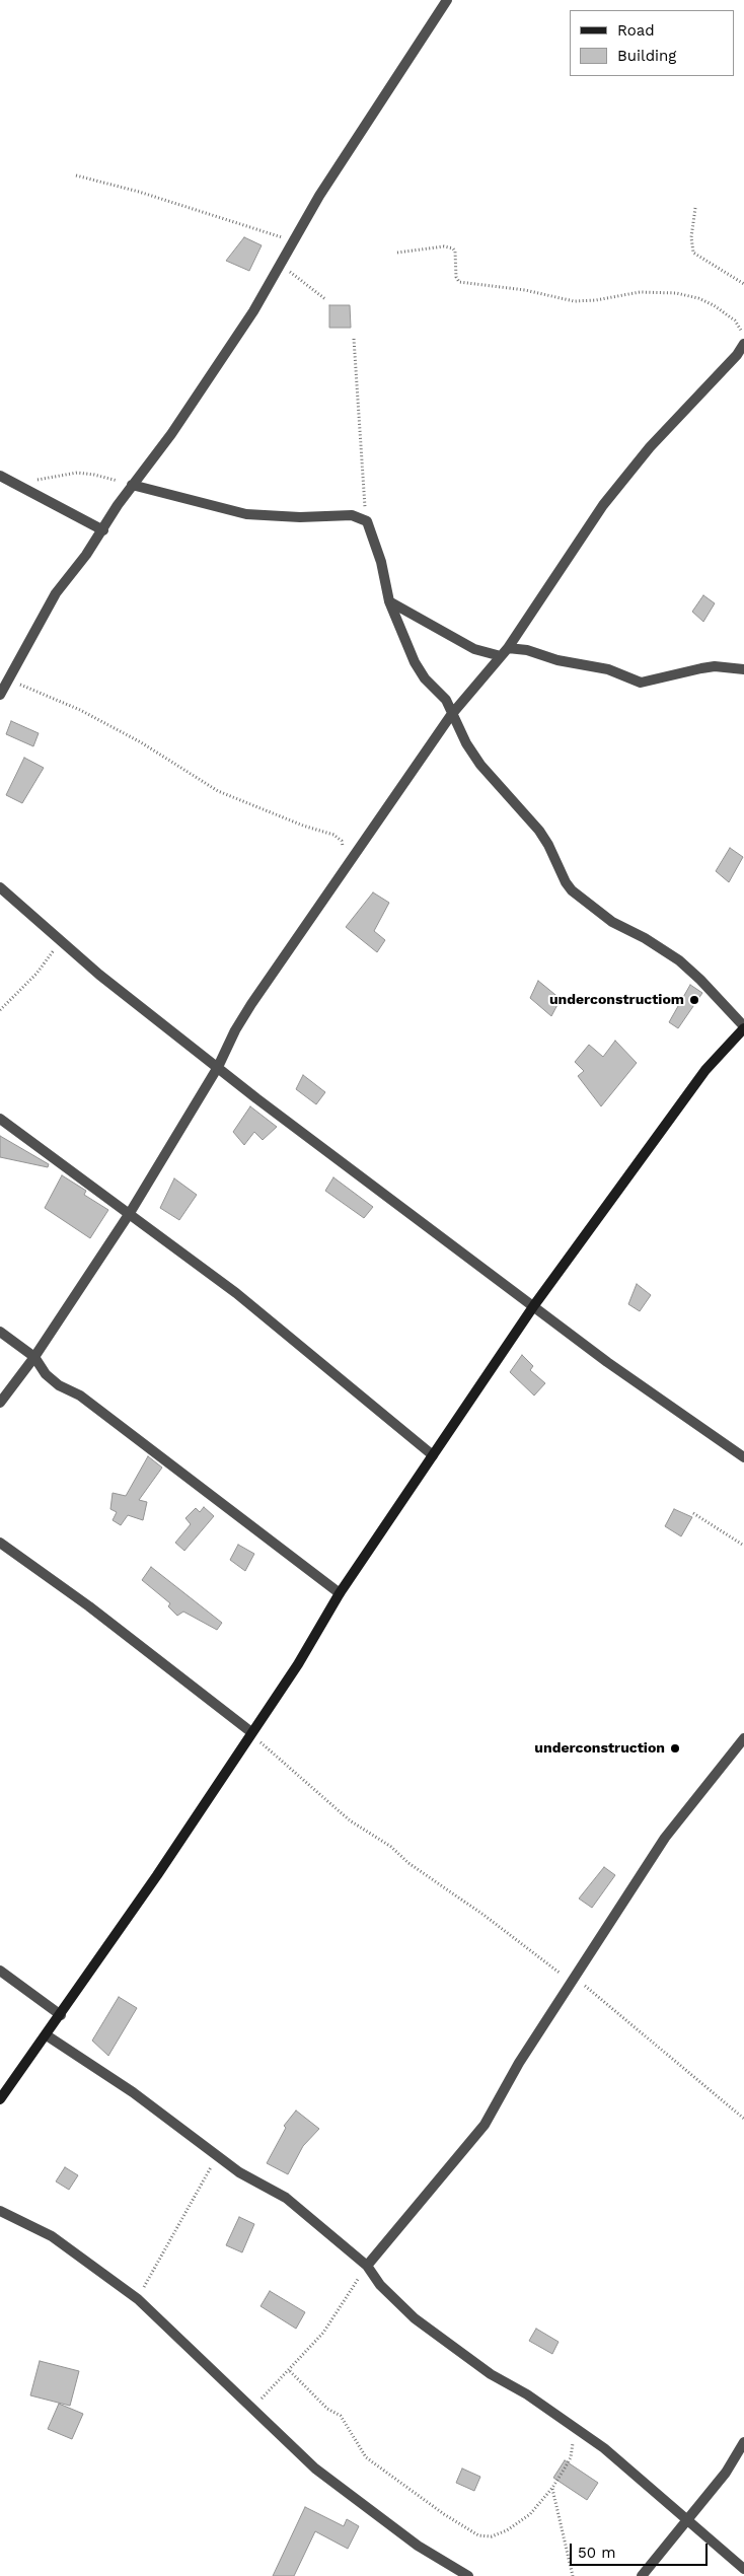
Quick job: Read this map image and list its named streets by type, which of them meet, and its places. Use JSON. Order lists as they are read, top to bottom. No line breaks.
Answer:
{"places":["underconstructiom","underconstruction"],"legend":["Road","Building"],"scale_bar":"50 m"}
